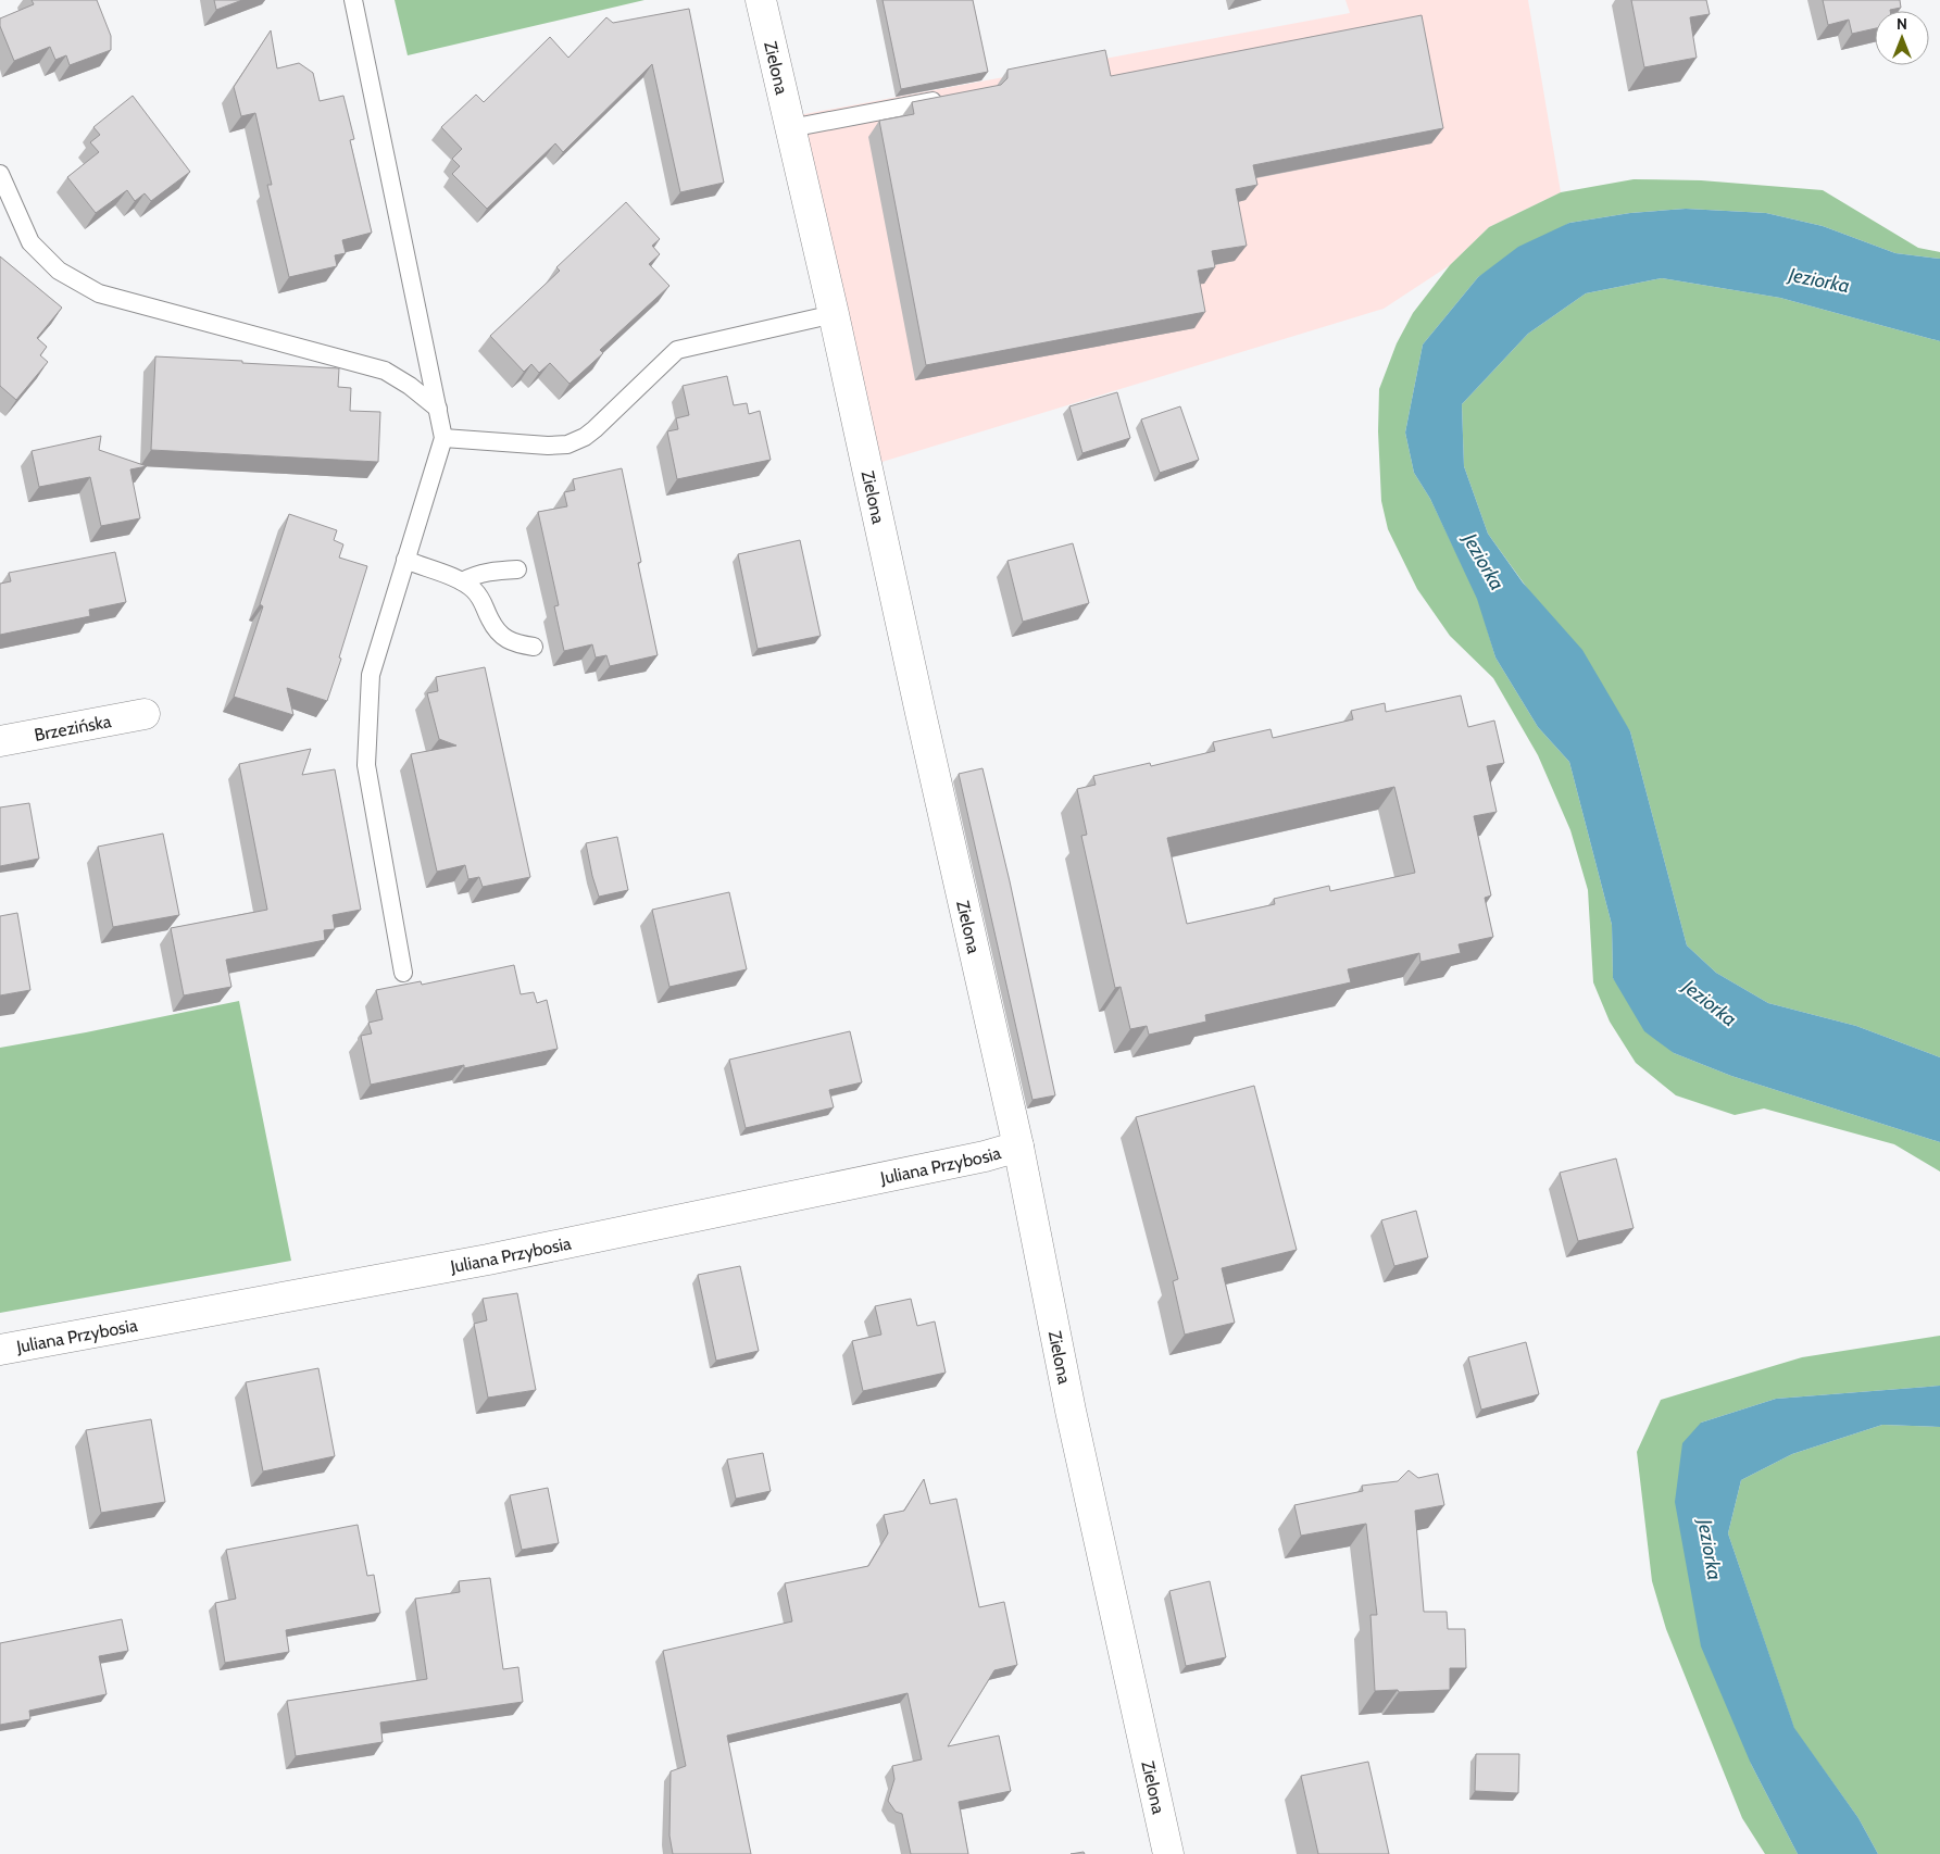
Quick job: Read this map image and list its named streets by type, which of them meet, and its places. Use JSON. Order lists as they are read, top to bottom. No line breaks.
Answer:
{"streets":{"street":["Zielona","Brzezińska","Juliana Przybosia"]},"crossings":[["Zielona","Juliana Przybosia"]],"water":["Jeziorka"],"north":"top"}
